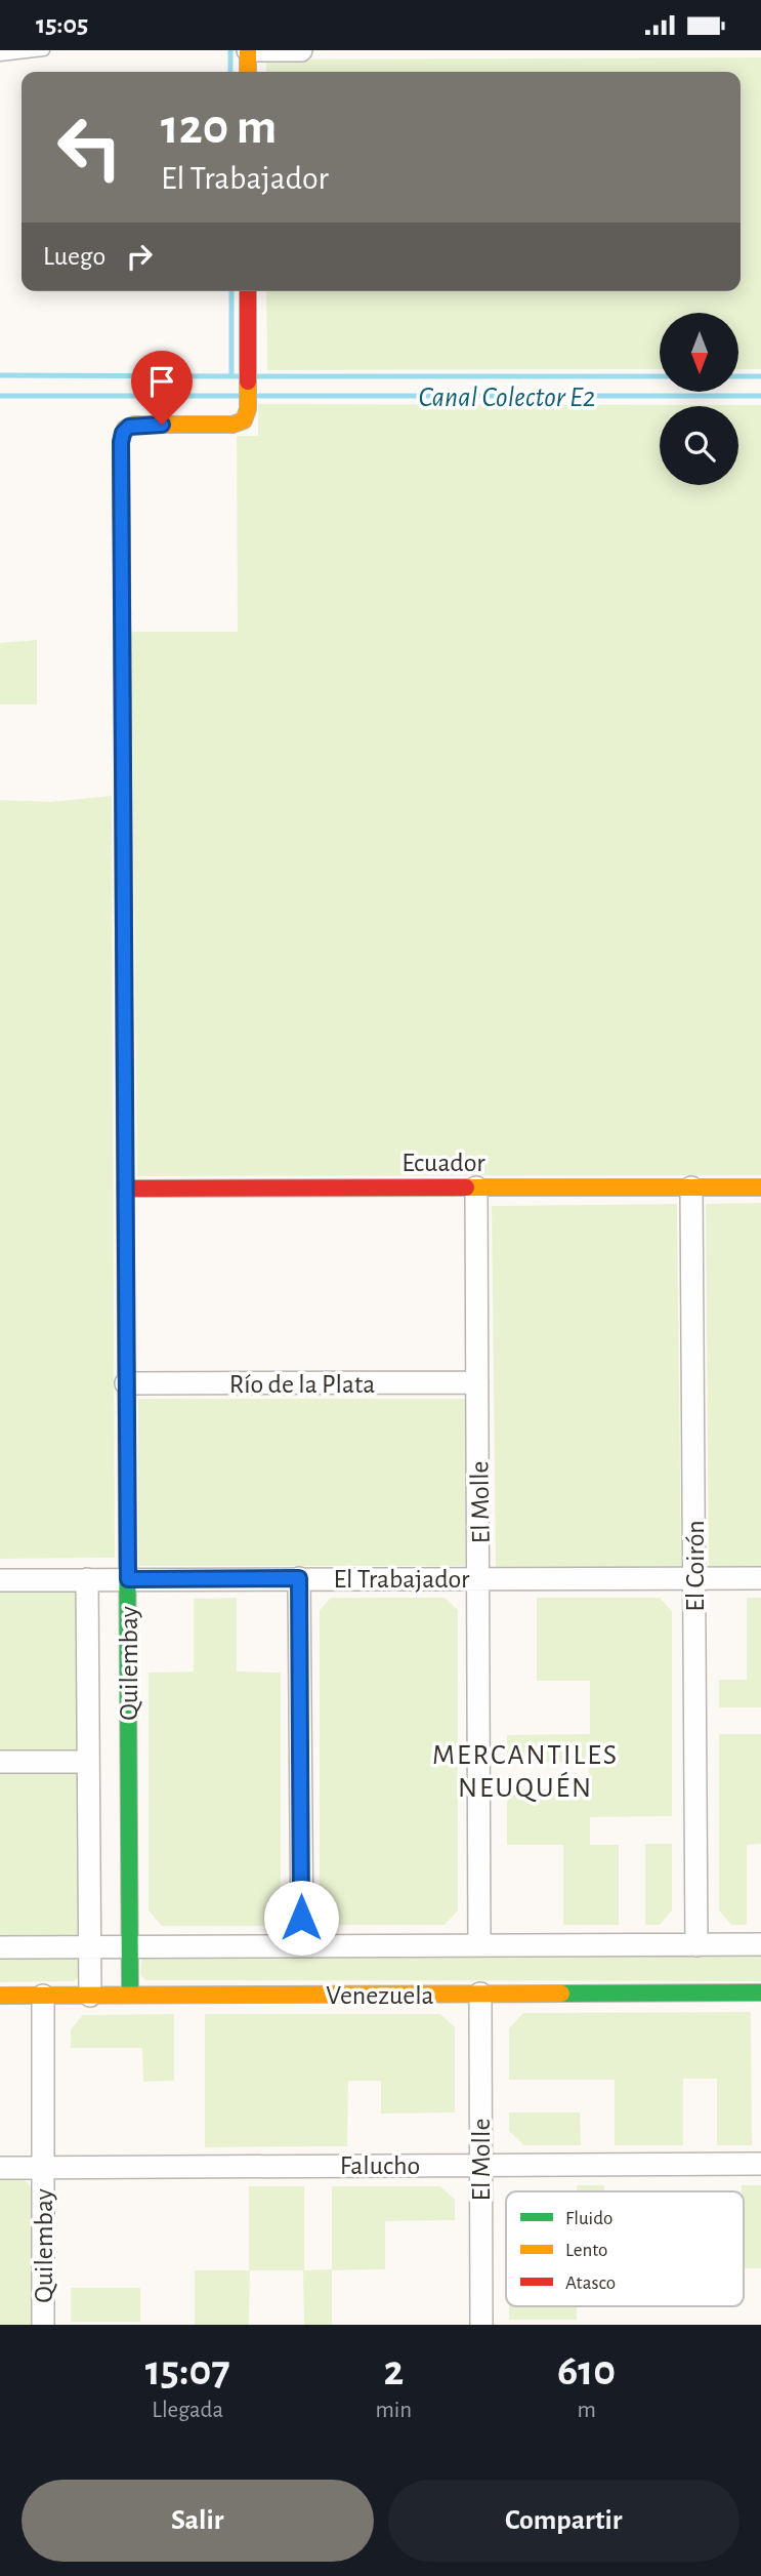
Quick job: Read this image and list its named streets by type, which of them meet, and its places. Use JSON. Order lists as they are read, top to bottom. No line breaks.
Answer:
{"streets":{"street":["Ecuador","Río de la Plata","El Molle","El Coirón","El Trabajador","Quilembay","Venezuela","Falucho"]},"crossings":[["Ecuador","El Molle"],["Ecuador","El Coirón"],["Ecuador","Quilembay"],["Río de la Plata","El Molle"],["Río de la Plata","Quilembay"],["El Molle","El Trabajador"],["El Molle","Venezuela"],["El Molle","Falucho"],["El Coirón","El Trabajador"],["El Coirón","Venezuela"],["El Trabajador","Quilembay"],["Quilembay","Venezuela"],["Quilembay","Falucho"]],"districts":["MERCANTILES NEUQUÉN"],"water":["Canal Colector E2"],"legend":["Fluido","Lento","Atasco"],"north":"bottom","page":{"status":"15:05","turn":["120 m","El Trabajador"],"then":"Luego","eta":["15:07","Llegada","2","min","610","m"],"buttons":["Salir","Compartir"]}}
